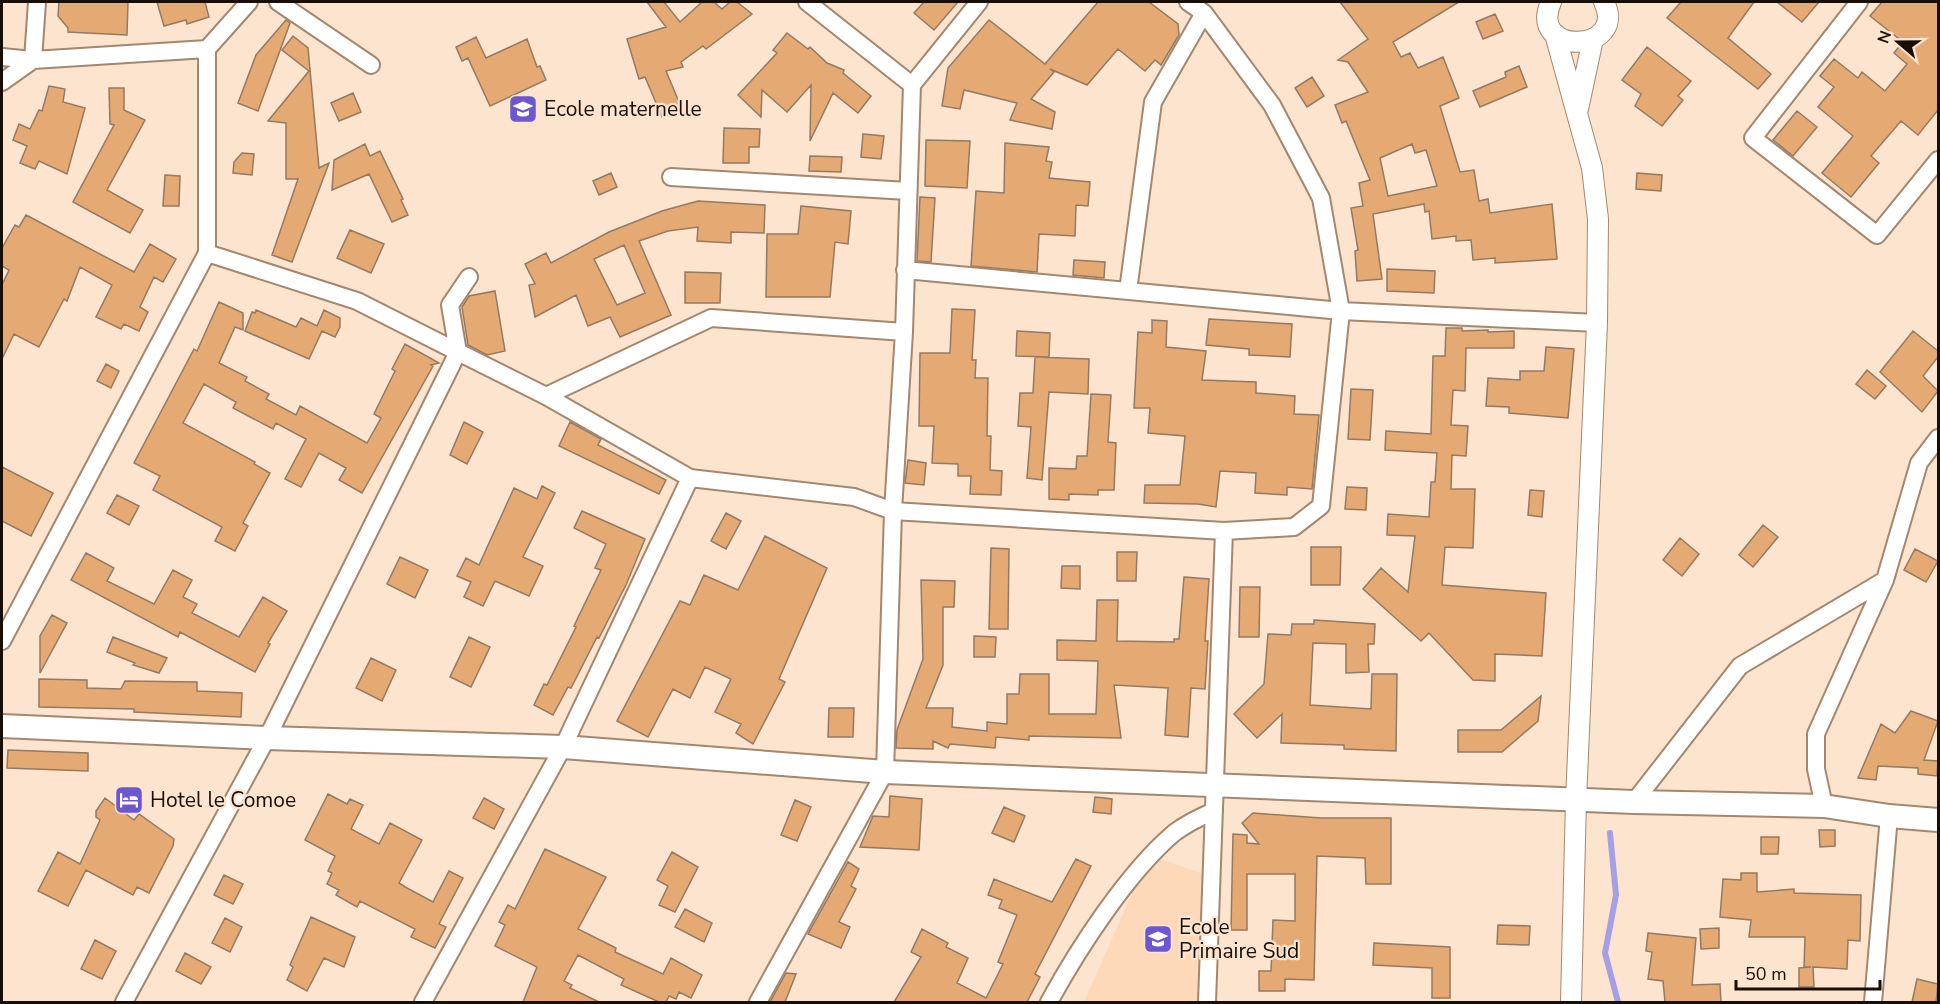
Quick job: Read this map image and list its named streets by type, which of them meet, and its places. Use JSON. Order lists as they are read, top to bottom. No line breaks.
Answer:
{"places":{"school or university":["Ecole maternelle","Ecole Primaire Sud"],"hotel":["Hotel le Comoe"]},"scale_bar":"50 m","north":"left"}
